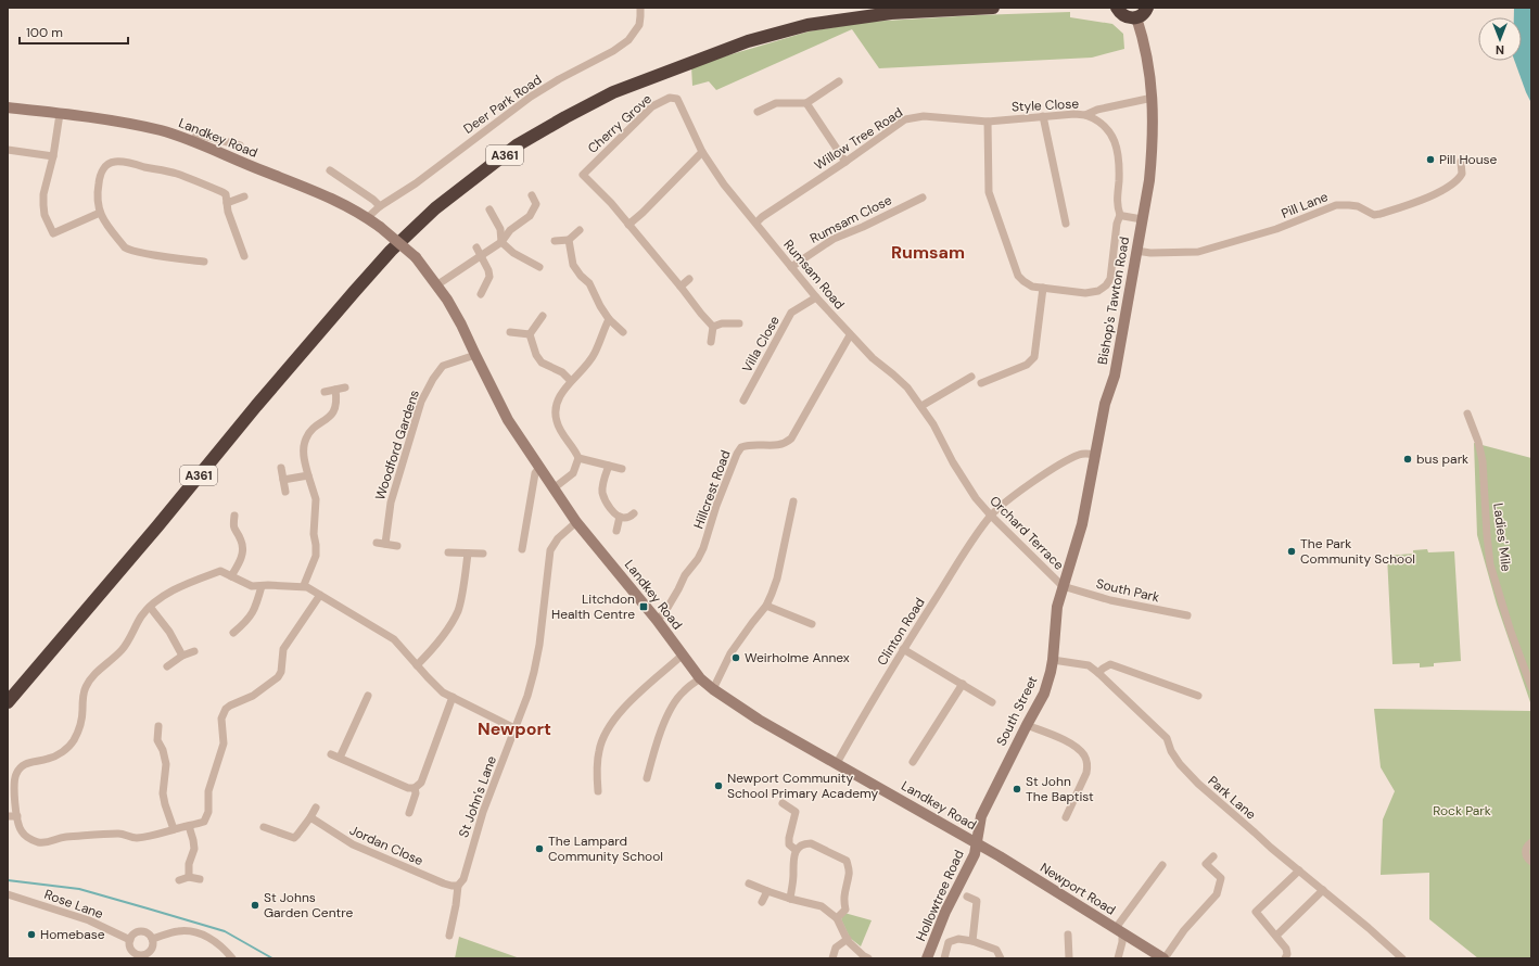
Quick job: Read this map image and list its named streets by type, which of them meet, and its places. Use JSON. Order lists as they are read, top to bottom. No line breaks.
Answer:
{"streets":{"highway":["A361"],"street":["Deer Park Road","Style Close","Cherry Grove","Landkey Road","Willow Tree Road","Pill Lane","Rumsam Close","Rumsam Road","Bishop's Tawton Road","Villa Close","Woodford Gardens","Hillcrest Road","Orchard Terrace","Ladies' Mile","South Park","Clinton Road","South Street","St John's Lane","Park Lane","Jordan Close","Newport Road","Hollowtree Road","Rose Lane"]},"crossings":[["Deer Park Road","Landkey Road"],["Style Close","Willow Tree Road"],["Style Close","Bishop's Tawton Road"],["Cherry Grove","Rumsam Road"],["Landkey Road","Woodford Gardens"],["Landkey Road","Hillcrest Road"],["Landkey Road","Clinton Road"],["Landkey Road","South Street"],["Landkey Road","St John's Lane"],["Landkey Road","Newport Road"],["Landkey Road","Hollowtree Road"],["Willow Tree Road","Rumsam Road"],["Pill Lane","Bishop's Tawton Road"],["Rumsam Close","Rumsam Road"],["Rumsam Road","Villa Close"],["Rumsam Road","Hillcrest Road"],["Rumsam Road","Orchard Terrace"],["Bishop's Tawton Road","Orchard Terrace"],["Bishop's Tawton Road","South Park"],["Bishop's Tawton Road","Clinton Road"],["Bishop's Tawton Road","South Street"],["Orchard Terrace","South Park"],["Orchard Terrace","Clinton Road"],["Orchard Terrace","South Street"],["South Park","South Street"],["South Street","Park Lane"],["South Street","Newport Road"],["South Street","Hollowtree Road"],["St John's Lane","Jordan Close"],["Newport Road","Hollowtree Road"]],"districts":["Rumsam","Newport"],"parks":["Rock Park"],"places":{"other":["Pill House","bus park","The Park Community School","Weirholme Annex","Newport Community School Primary Academy","St John The Baptist","The Lampard Community School","St Johns Garden Centre","Homebase"],"transit":["Litchdon Health Centre"]},"scale_bar":"100 m","north":"bottom"}
